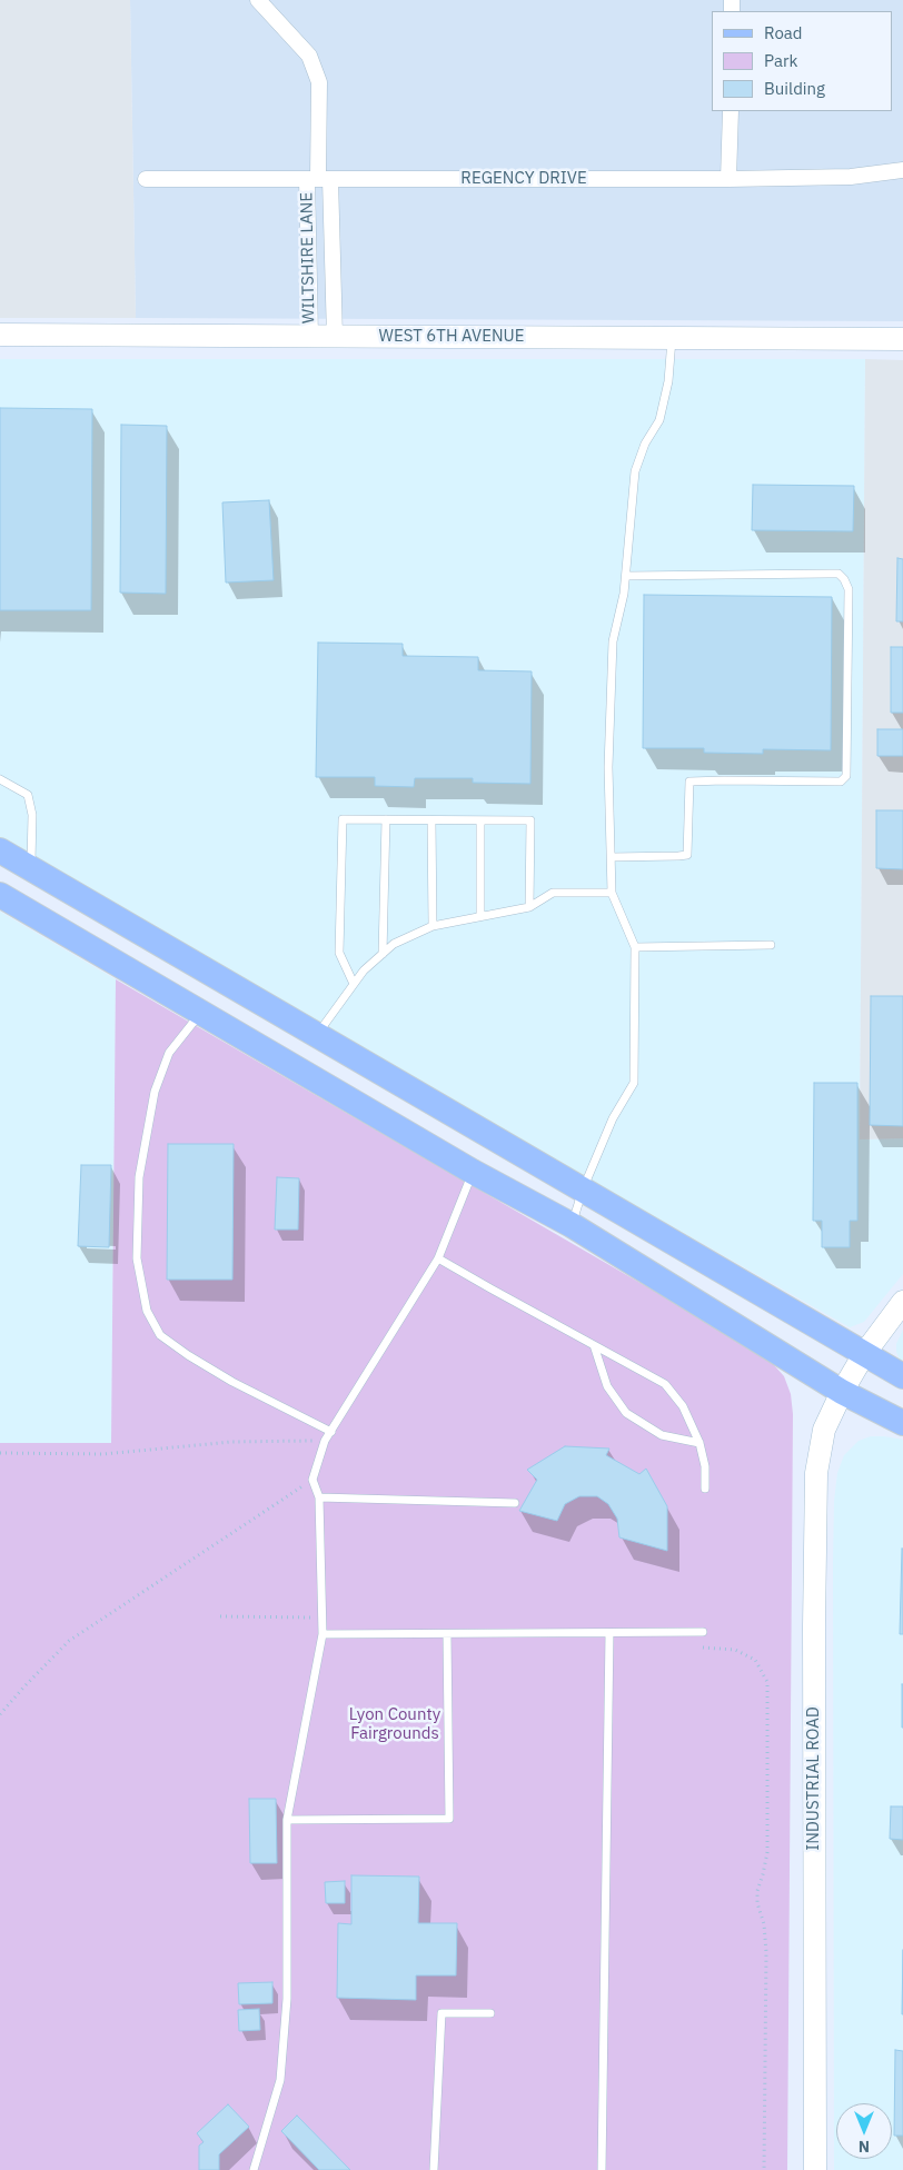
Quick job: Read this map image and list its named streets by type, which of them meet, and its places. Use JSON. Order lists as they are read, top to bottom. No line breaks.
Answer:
{"streets":{"street":["REGENCY DRIVE","WILTSHIRE LANE","WEST 6TH AVENUE","INDUSTRIAL ROAD"]},"crossings":[["REGENCY DRIVE","WILTSHIRE LANE"],["WILTSHIRE LANE","WEST 6TH AVENUE"]],"parks":["Lyon County Fairgrounds"],"legend":["Road","Park","Building"],"north":"bottom"}
